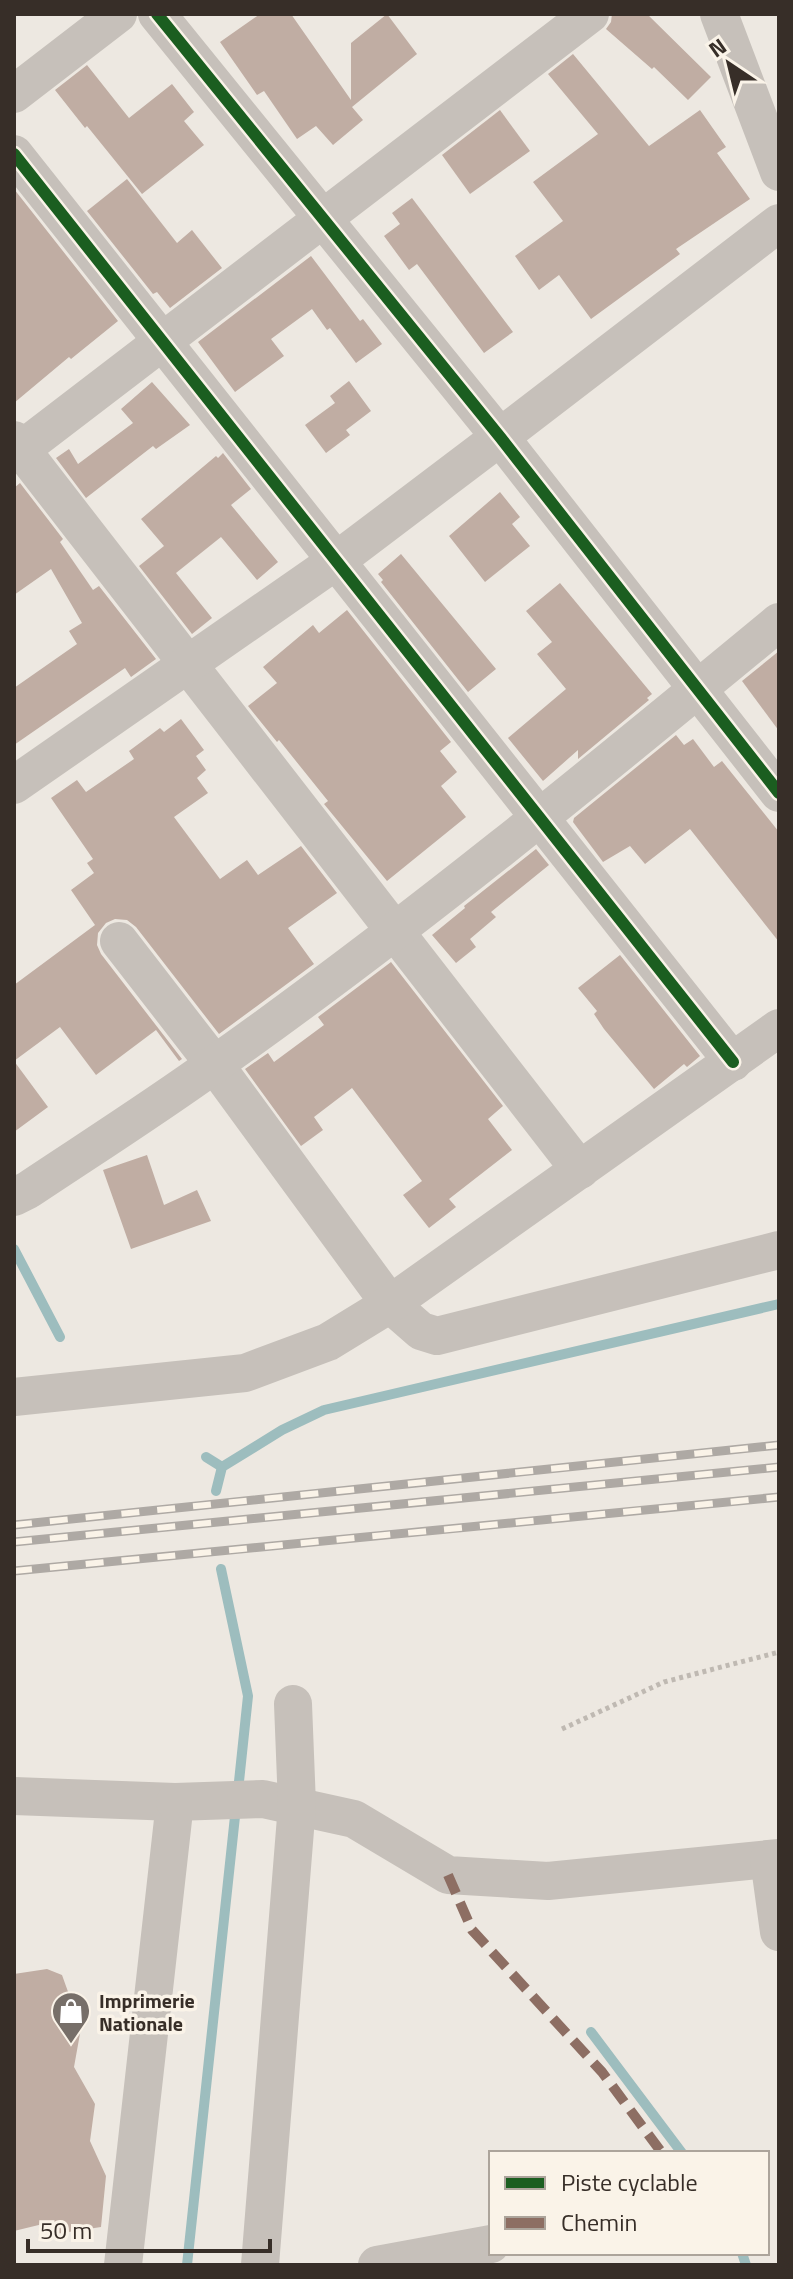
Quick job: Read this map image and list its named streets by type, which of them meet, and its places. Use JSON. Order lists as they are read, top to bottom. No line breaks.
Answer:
{"places":{"shop":["Imprimerie Nationale"]},"legend":["Piste cyclable","Chemin"],"scale_bar":"50 m","north":"top left"}
